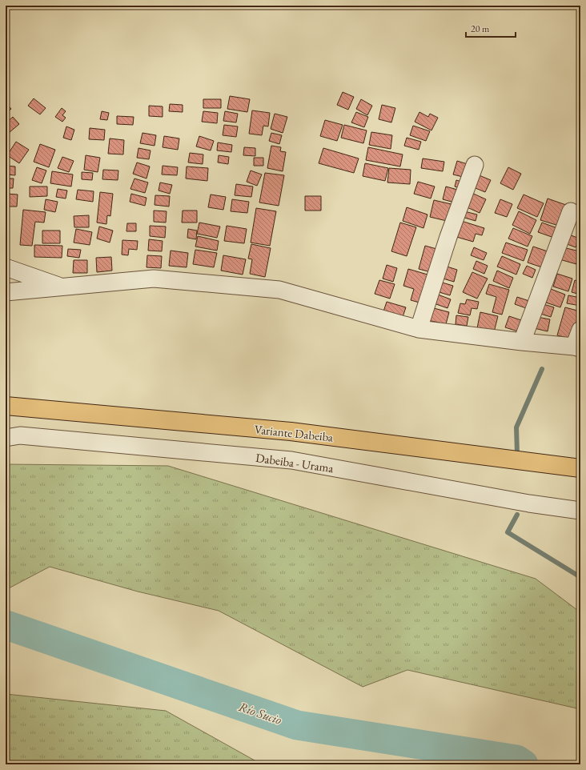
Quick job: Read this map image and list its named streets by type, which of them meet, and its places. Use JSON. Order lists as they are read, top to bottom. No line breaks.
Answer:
{"streets":{"highway":["Variante Dabeiba"],"street":["Dabeiba - Urama"]},"water":["Río Sucio"],"scale_bar":"20 m"}
